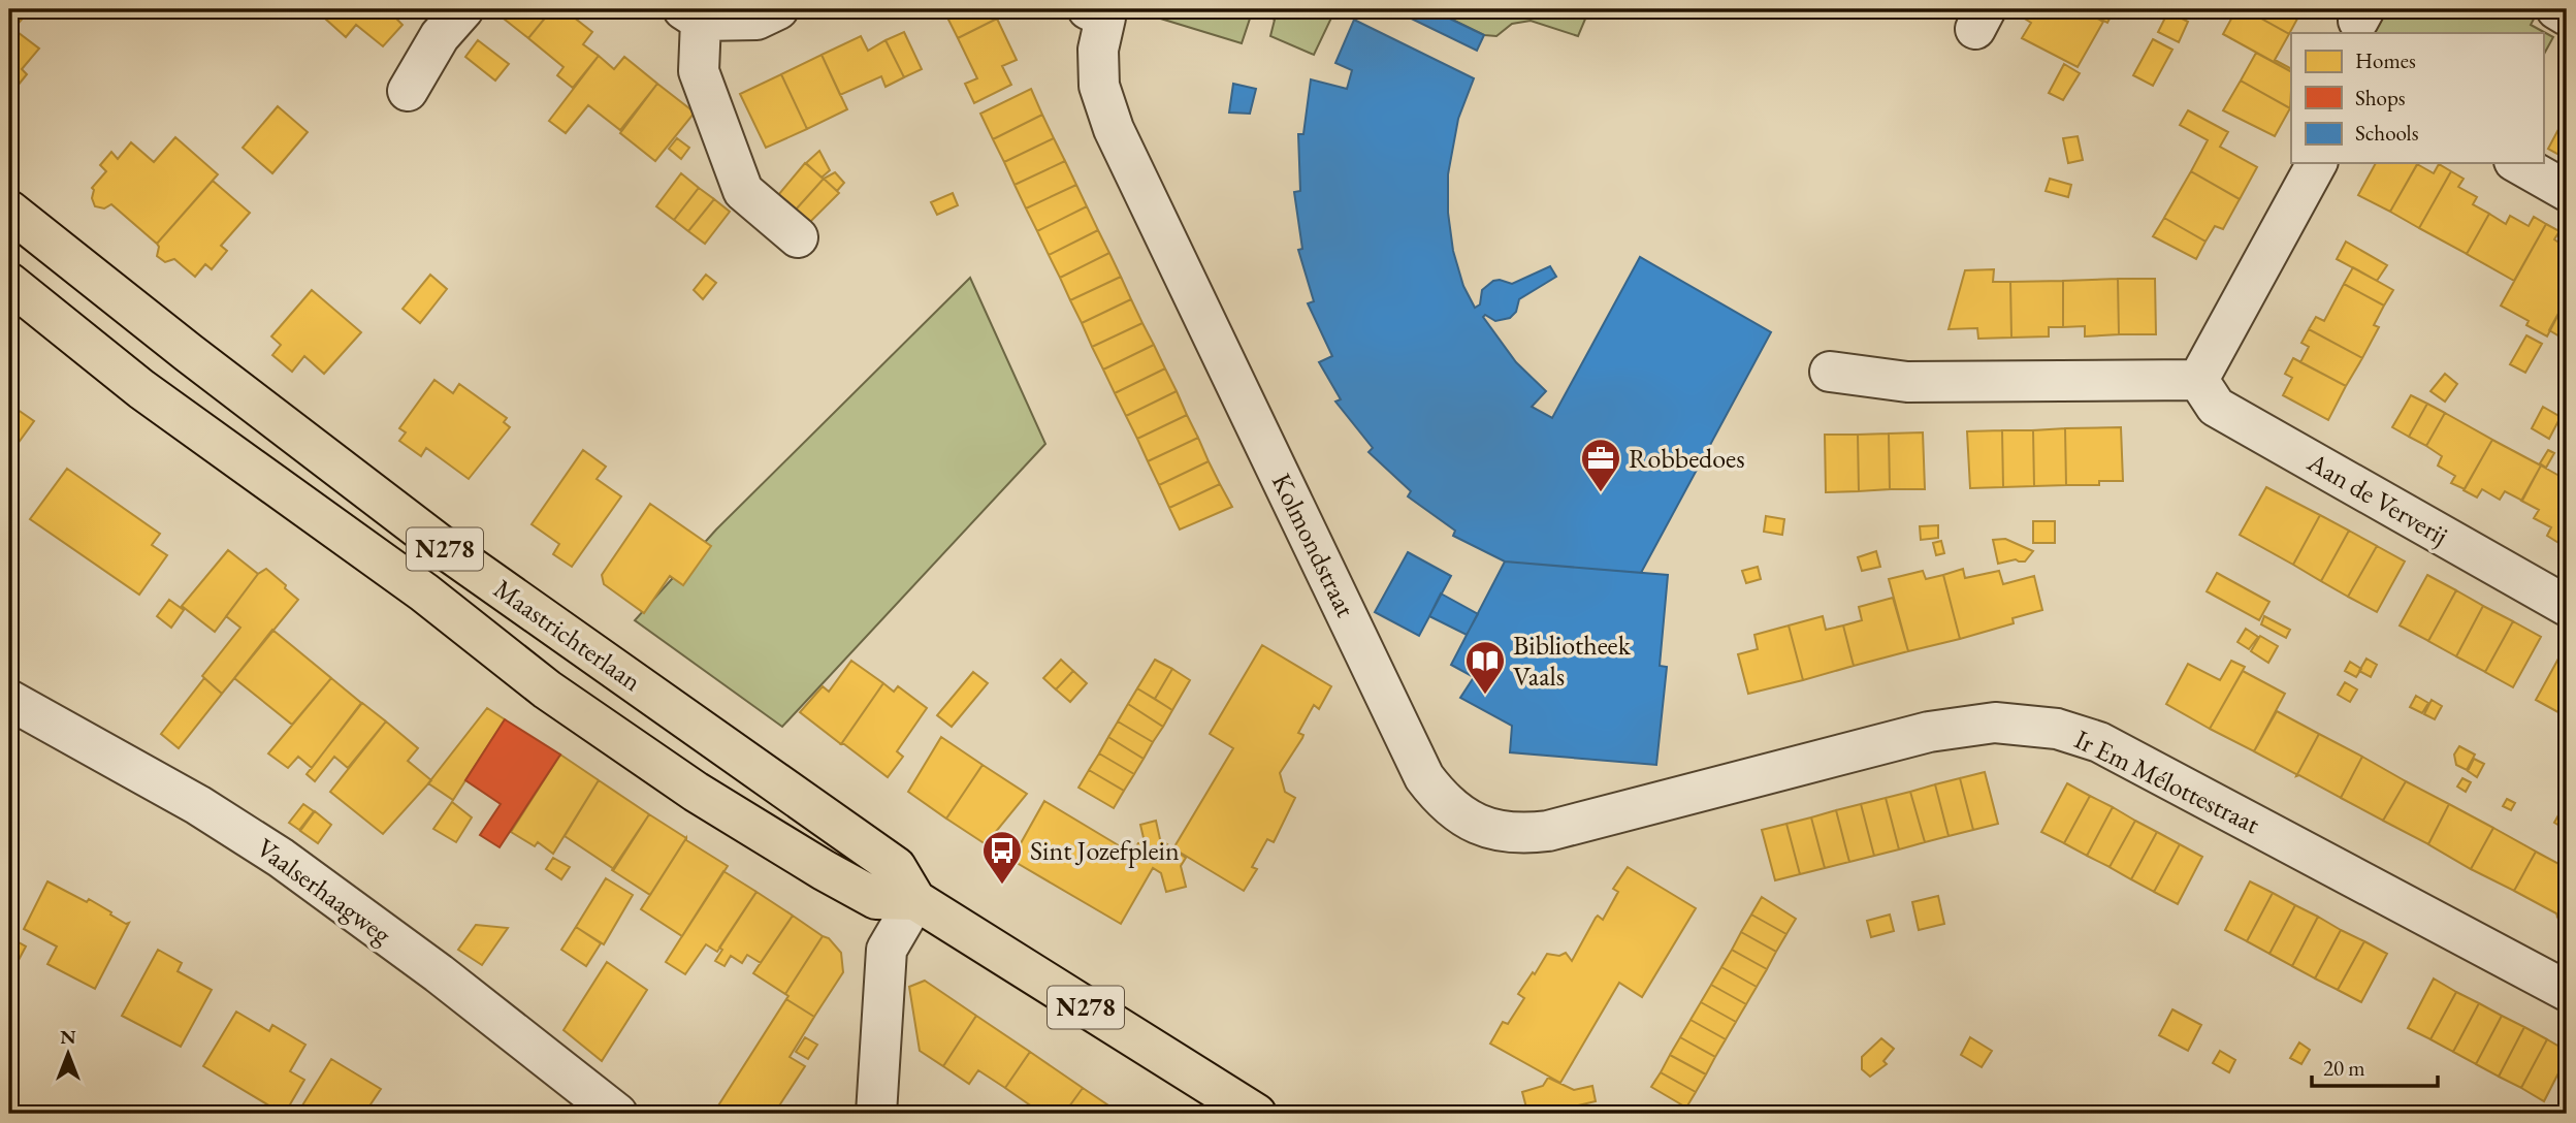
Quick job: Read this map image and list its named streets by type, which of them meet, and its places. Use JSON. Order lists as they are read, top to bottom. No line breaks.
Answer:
{"streets":{"main road":["N278","Maastrichterlaan"],"street":["Aan de Ververij","Kolmondstraat","Ir Em Mélottestraat","Vaalserhaagweg"]},"crossings":[["Kolmondstraat","Ir Em Mélottestraat"]],"places":{"office":["Robbedoes"],"library":["Bibliotheek Vaals"],"bus stop":["Sint Jozefplein"]},"legend":["Homes","Shops","Schools"],"scale_bar":"20 m","north":"top"}
